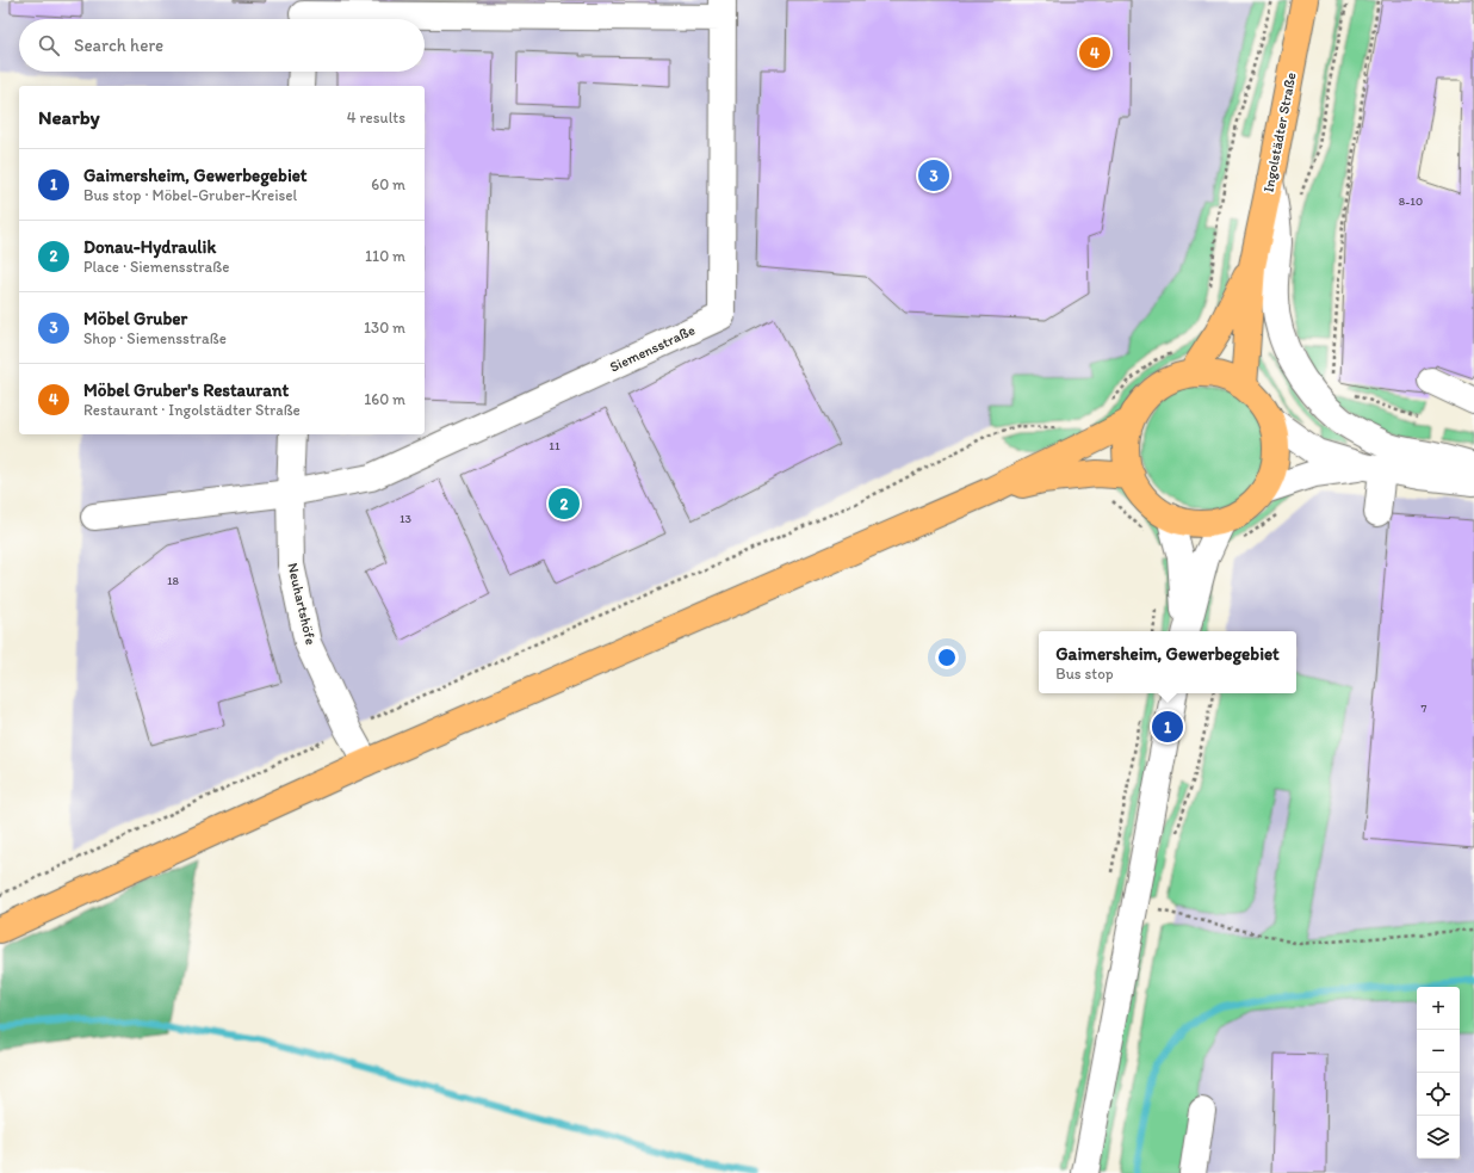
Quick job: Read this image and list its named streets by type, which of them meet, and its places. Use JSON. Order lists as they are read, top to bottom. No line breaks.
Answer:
{"streets":{"main road":["Ingolstädter Straße"],"street":["Siemensstraße","Neuhartshöfe"]},"crossings":[["Siemensstraße","Neuhartshöfe"]],"house_numbers":["8-10","11","13","18","7"],"page":{"search":"Search here","pins":["4","3","2","1"],"heading":["Nearby","4 results"],"list":[{"mark":"1","name":"Gaimersheim, Gewerbegebiet","note":"Bus stop · Möbel-Gruber-Kreisel","value":"60 m"},{"mark":"2","name":"Donau-Hydraulik","note":"Place · Siemensstraße","value":"110 m"},{"mark":"3","name":"Möbel Gruber","note":"Shop · Siemensstraße","value":"130 m"},{"mark":"4","name":"Möbel Gruber's Restaurant","note":"Restaurant · Ingolstädter Straße","value":"160 m"}],"popup":["Gaimersheim, Gewerbegebiet","Bus stop"],"map_buttons":["+","−"]}}
